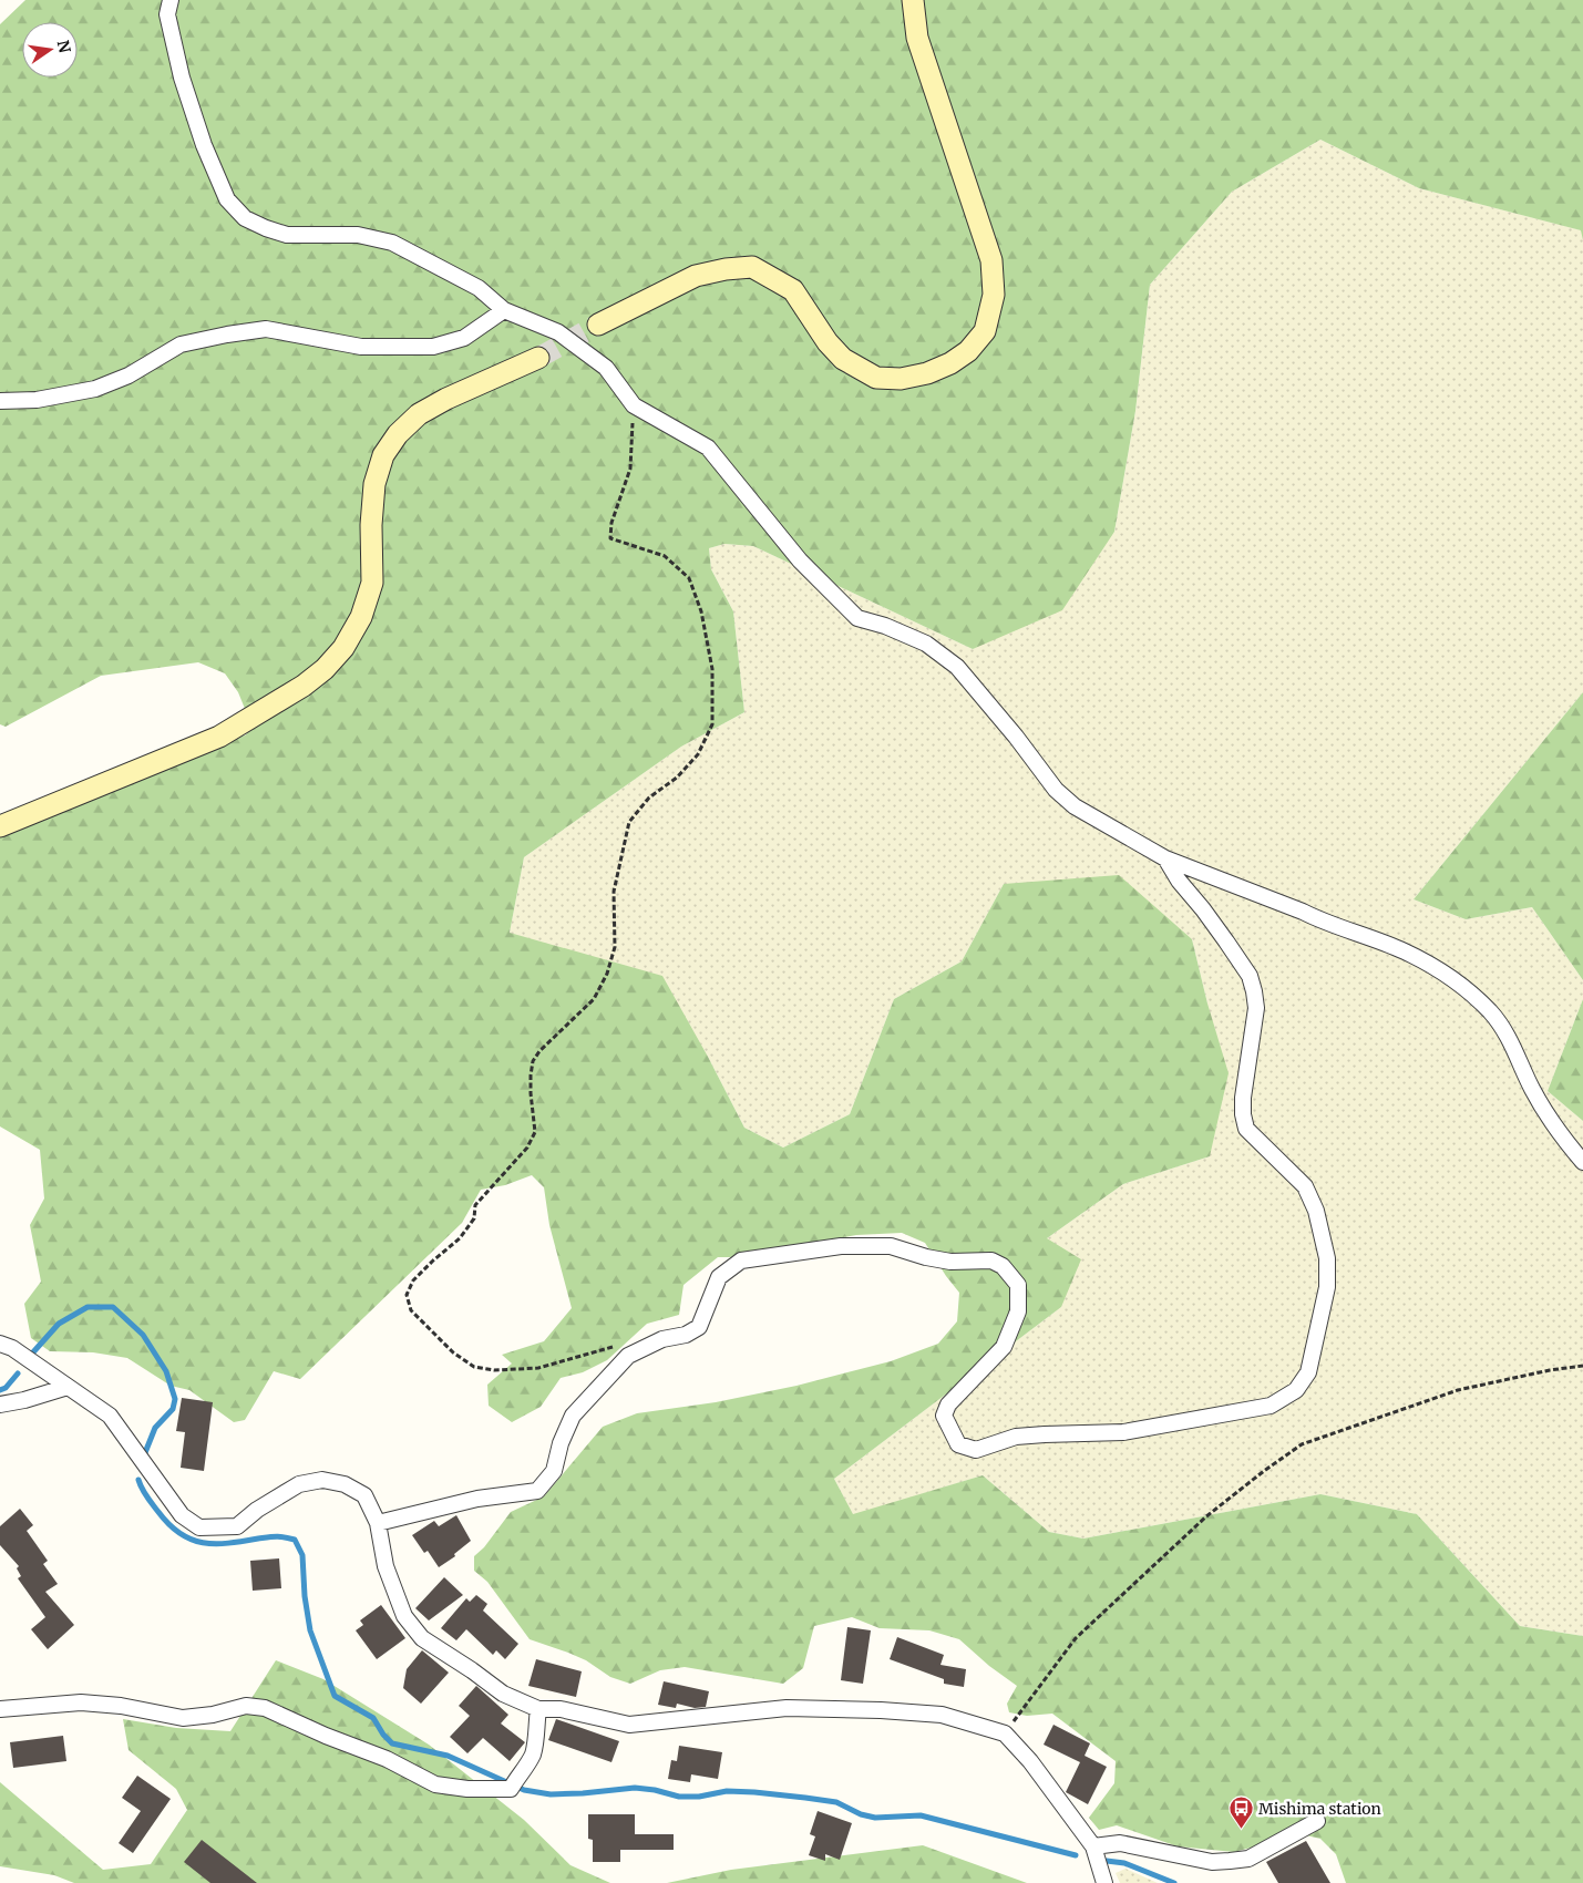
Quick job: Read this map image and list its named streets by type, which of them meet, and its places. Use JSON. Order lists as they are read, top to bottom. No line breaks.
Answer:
{"places":{"bus stop":["Mishima station"]},"north":"right"}
